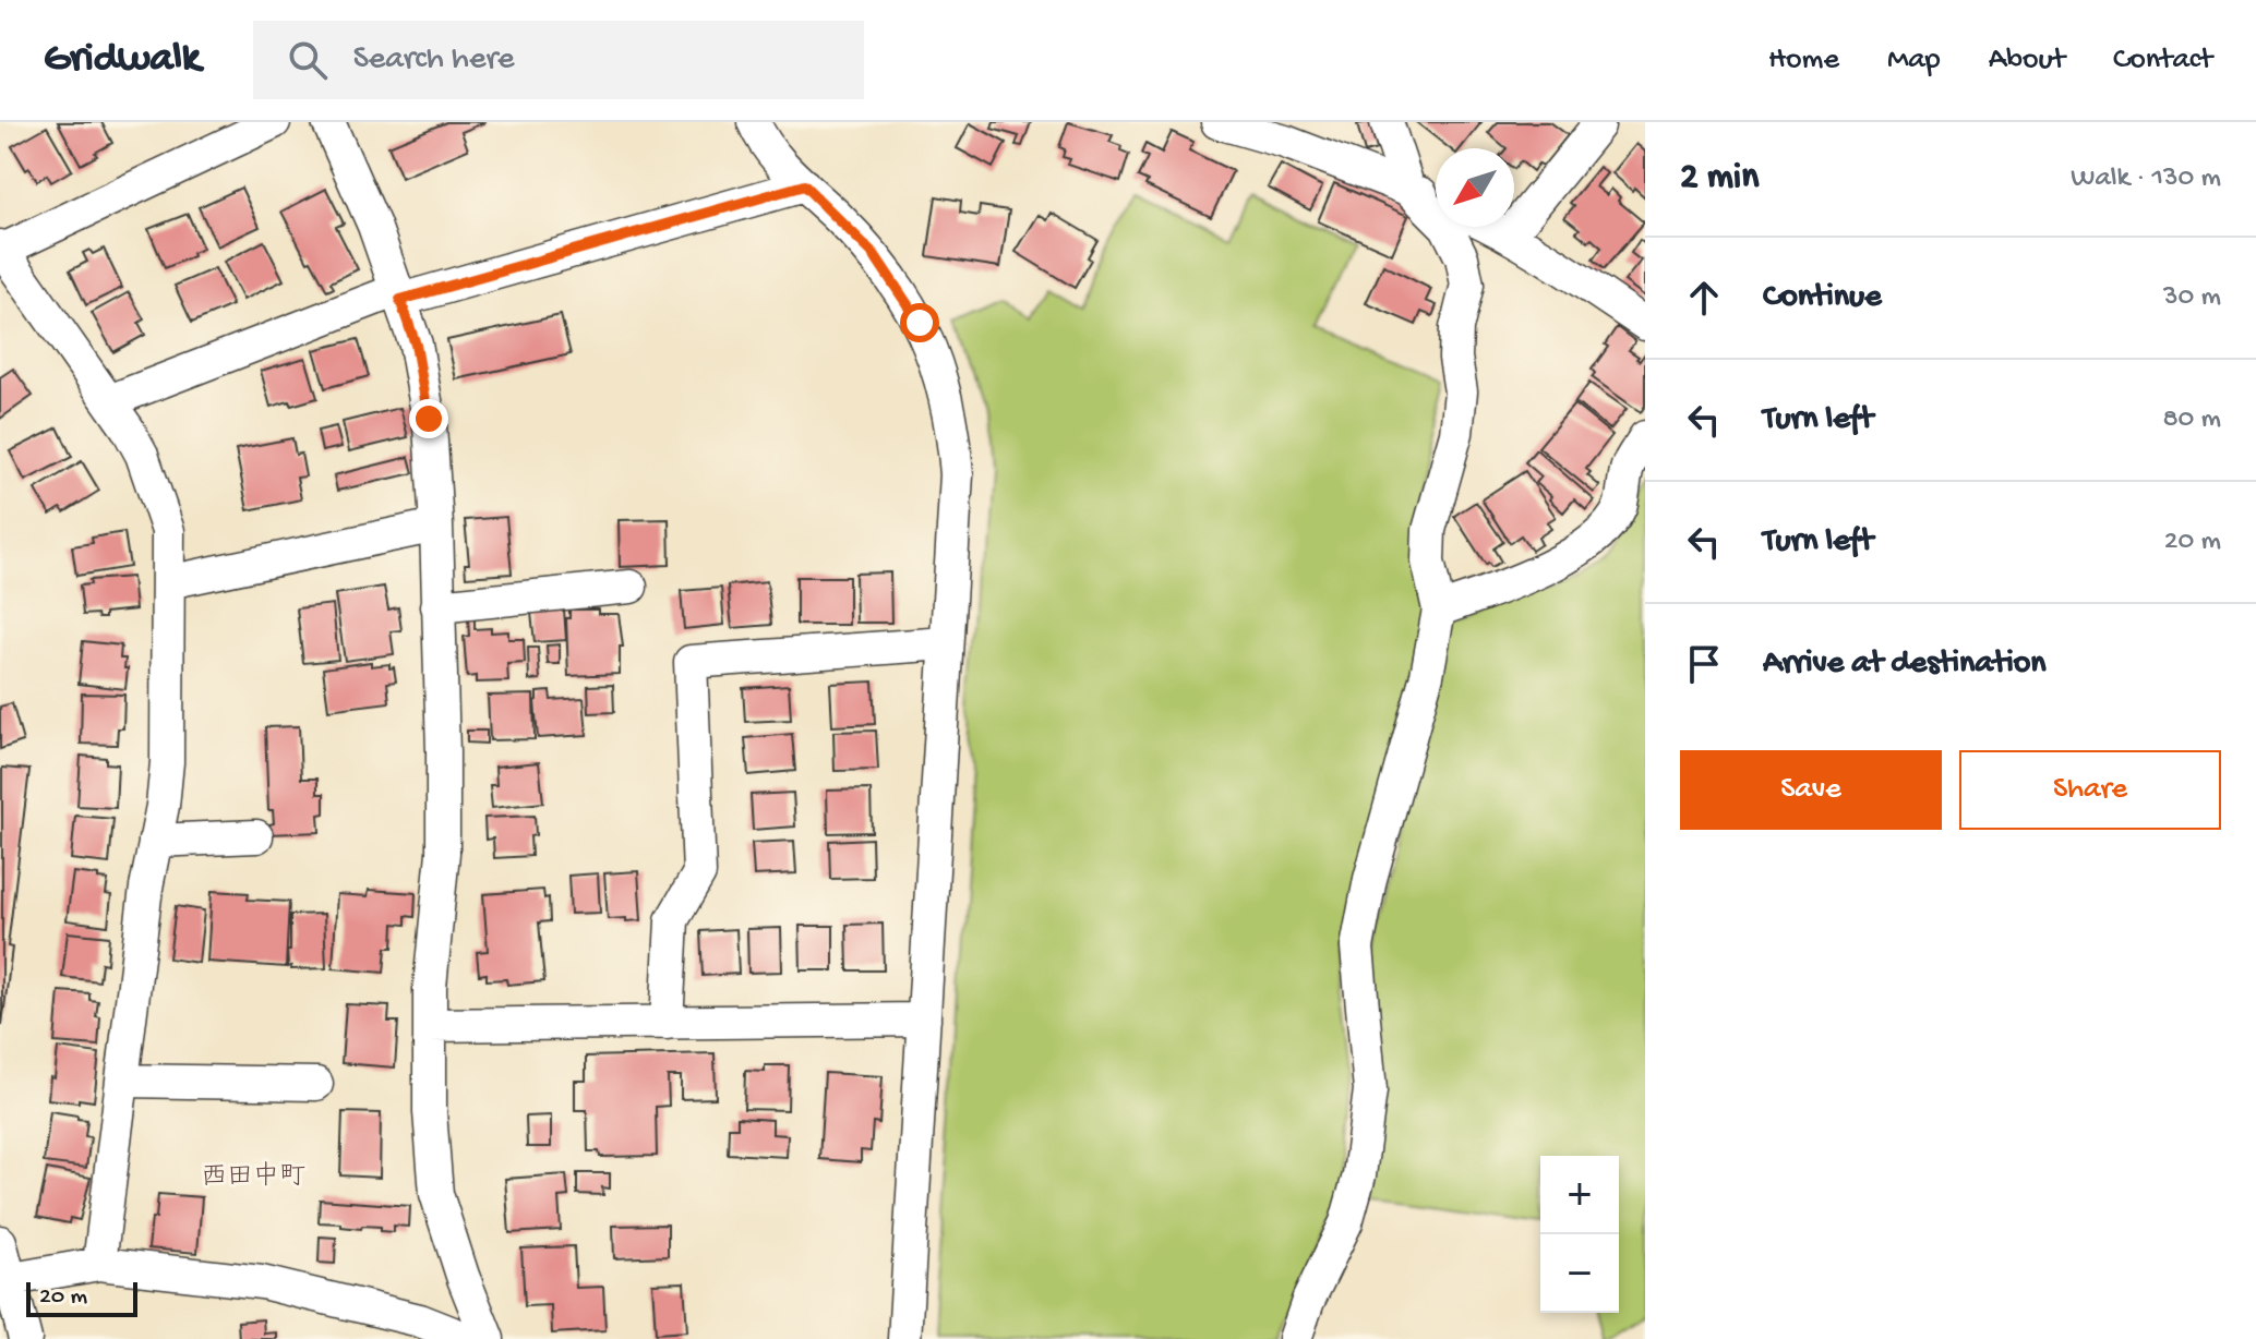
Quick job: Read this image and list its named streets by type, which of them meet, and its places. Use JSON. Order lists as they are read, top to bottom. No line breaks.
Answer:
{"districts":["西田中町"],"scale_bar":"20 m","north":"bottom left","page":{"header":"Gridwalk","search":"Search here","nav":["Home","Map","About","Contact"],"heading":["2 min","Walk · 130 m"],"list":[["Continue","30 m"],["Turn left","80 m"],["Turn left","20 m"],"Arrive at destination"],"buttons":["Save","Share"],"map_buttons":["+","−"],"scale":"20 m"}}
